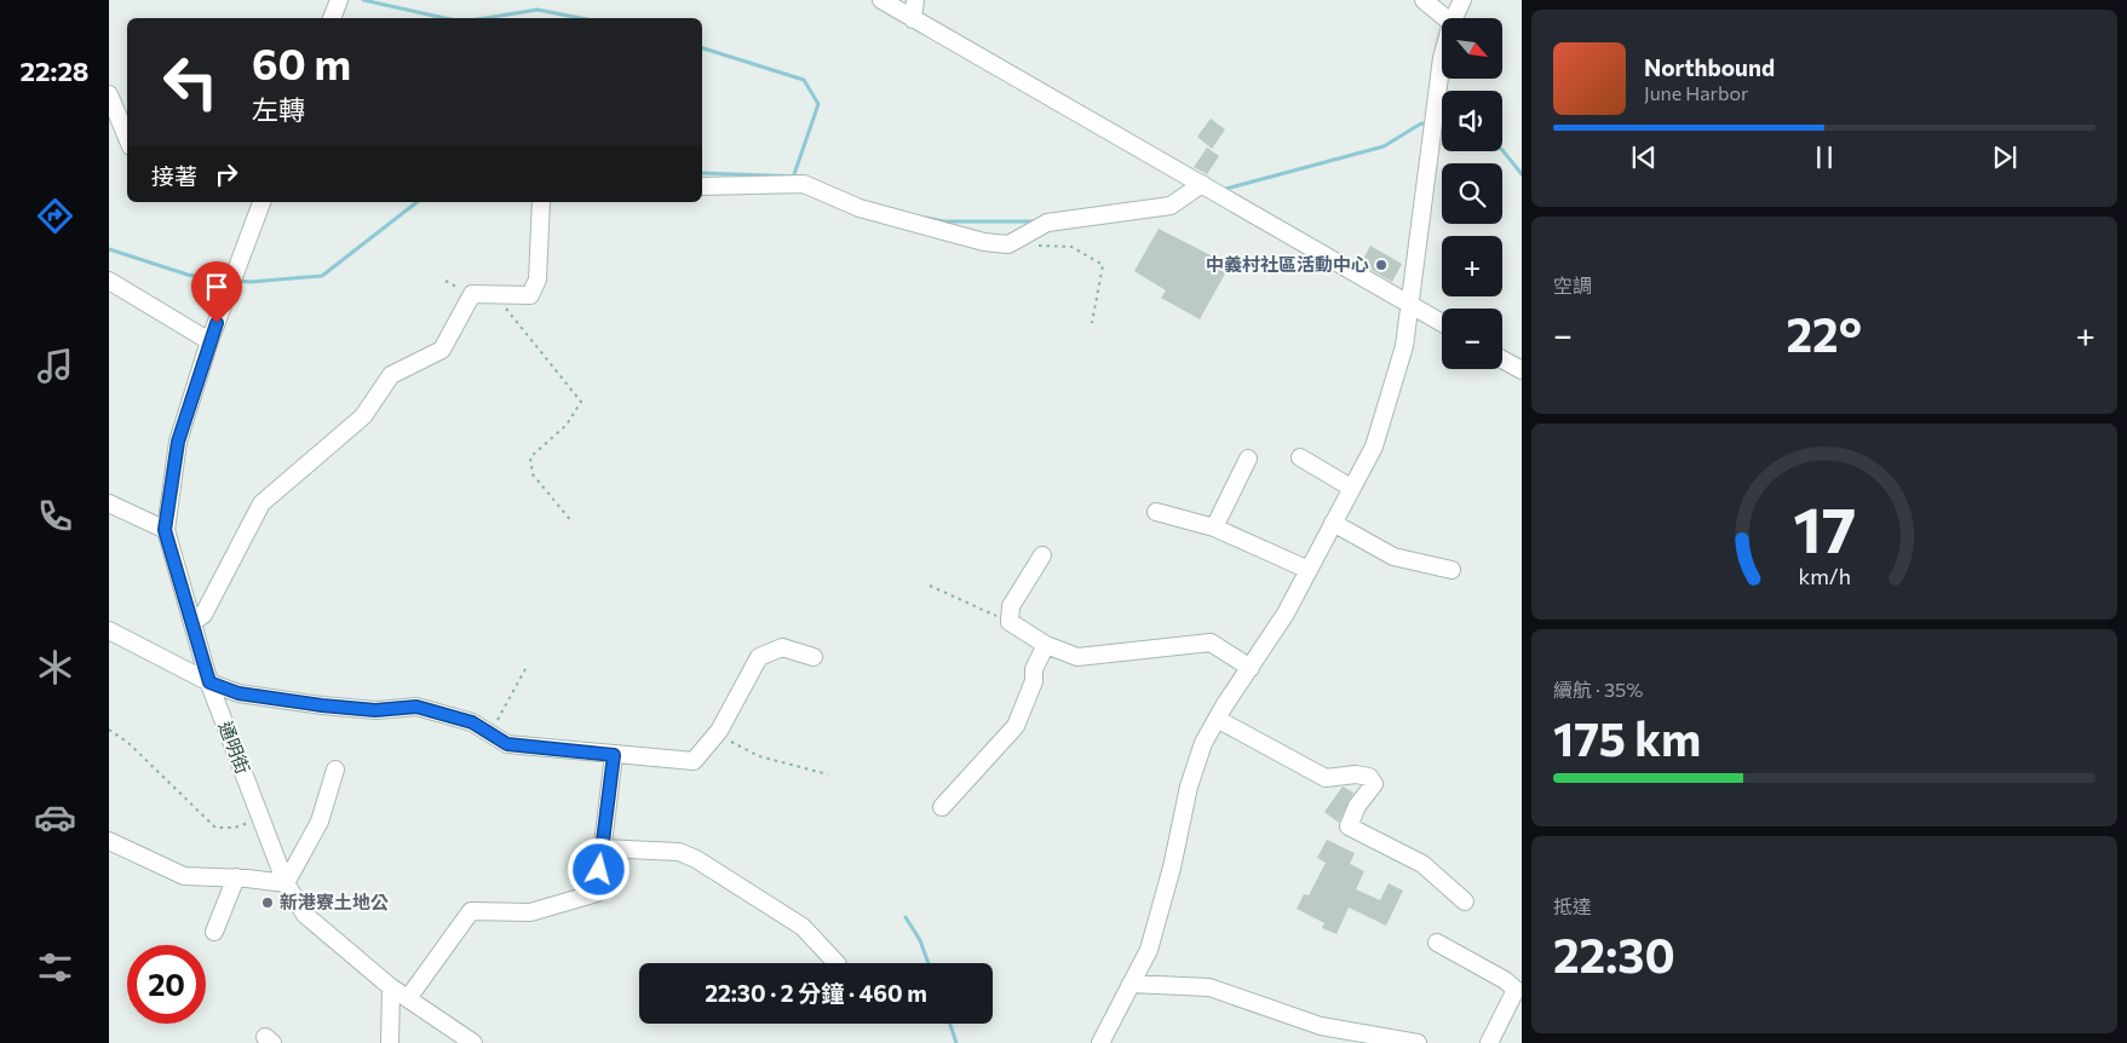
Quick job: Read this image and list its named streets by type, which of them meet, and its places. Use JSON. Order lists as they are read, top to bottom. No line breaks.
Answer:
{"streets":{"street":["通明街"]},"places":["中義村社區活動中心","新港寮土地公"],"north":"bottom right","page":{"tabs":"22:28","map_buttons":["+","−"],"turn":["60 m","左轉"],"song":["Northbound","June Harbor"],"then":"接著","tile":["空調",["續航 · 35%","175 km"],["抵達","22:30"]],"heat":["−","22°","+"],"limit":"20","trip":"22:30 · 2 分鐘 · 460 m","gauge":["17","km/h"]}}
